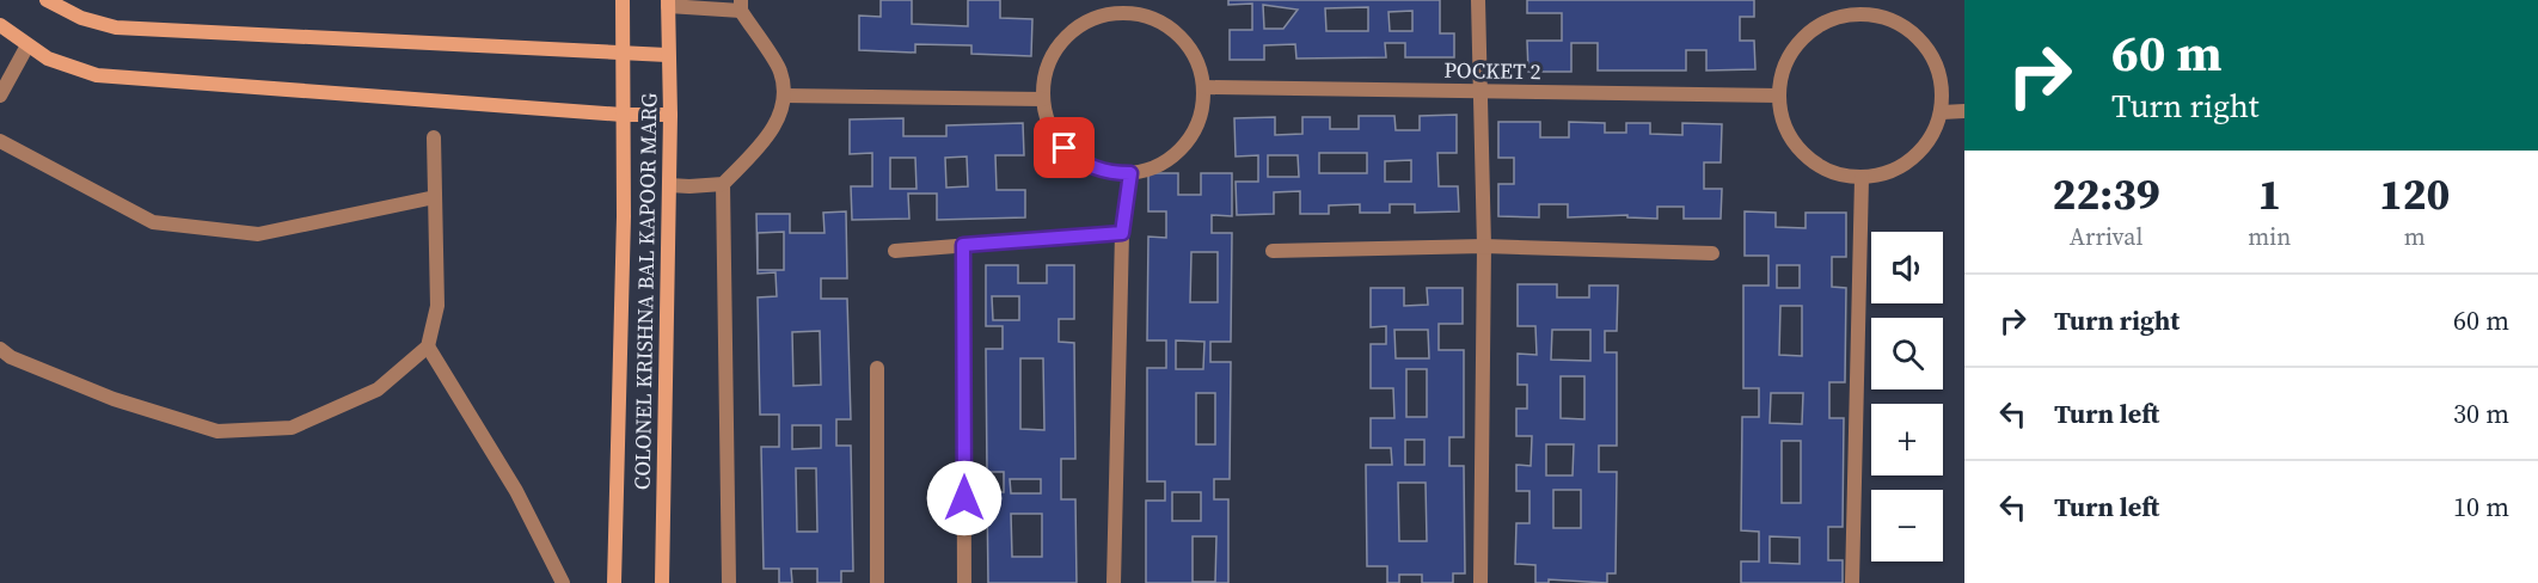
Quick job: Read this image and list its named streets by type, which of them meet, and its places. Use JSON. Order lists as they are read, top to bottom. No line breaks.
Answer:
{"streets":{"street":["POCKET 2","COLONEL KRISHNA BAL KAPOOR MARG"]},"page":{"turn":["60 m","Turn right"],"eta":["22:39","Arrival","1","min","120","m"],"map_buttons":["+","−"],"list":[{"name":"Turn right","value":"60 m"},{"name":"Turn left","value":"30 m"},{"name":"Turn left","value":"10 m"}]}}
